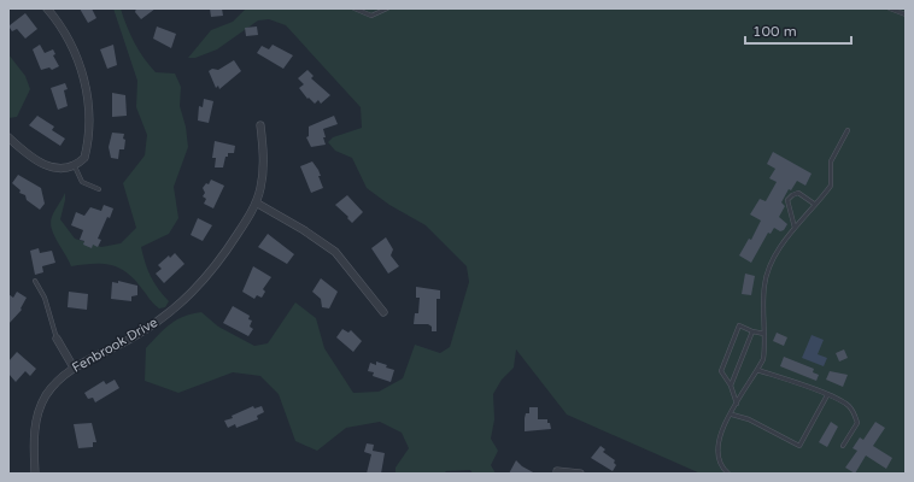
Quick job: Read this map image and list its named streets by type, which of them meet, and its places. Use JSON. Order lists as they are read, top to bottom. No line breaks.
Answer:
{"streets":{"street":["Fenbrook Drive"]},"scale_bar":"100 m"}
